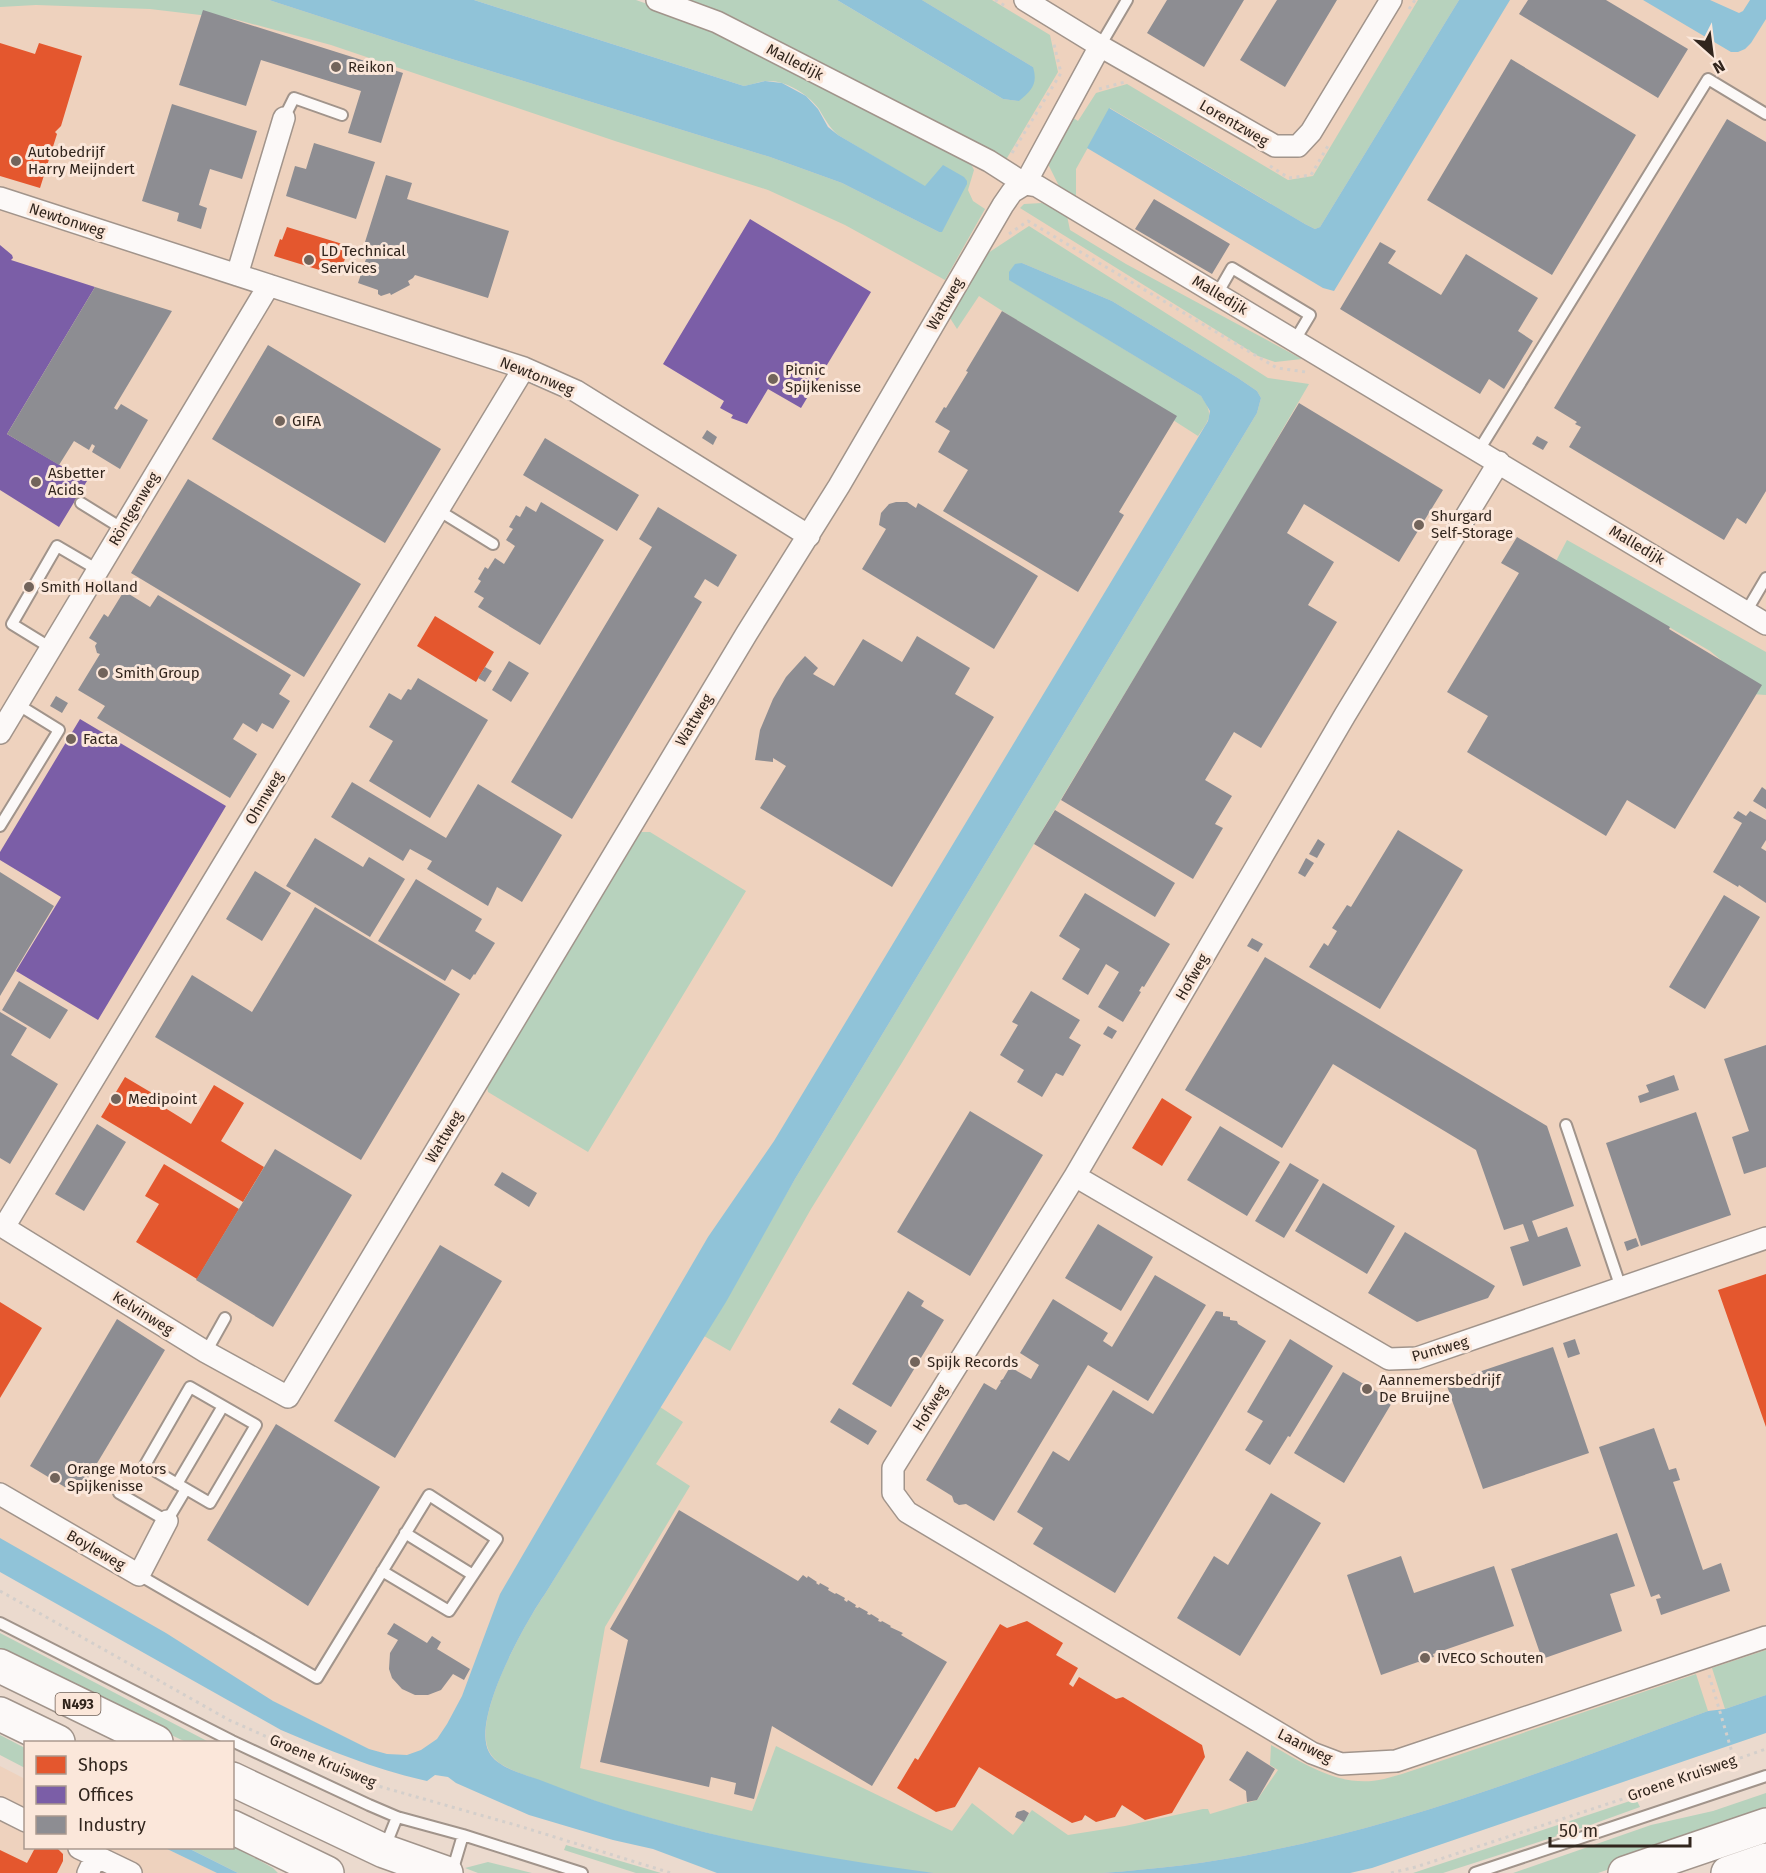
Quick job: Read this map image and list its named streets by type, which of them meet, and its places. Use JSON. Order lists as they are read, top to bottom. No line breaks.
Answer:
{"streets":{"main road":["N493"],"street":["Malledijk","Lorentzweg","Newtonweg","Wattweg","Röntgenweg","Ohmweg","Hofweg","Kelvinweg","Puntweg","Boyleweg","Laanweg"],"path":["Groene Kruisweg"]},"crossings":[["Malledijk","Wattweg"],["Malledijk","Hofweg"],["Lorentzweg","Wattweg"],["Newtonweg","Wattweg"],["Newtonweg","Röntgenweg"],["Newtonweg","Ohmweg"],["Wattweg","Kelvinweg"],["Ohmweg","Kelvinweg"],["Hofweg","Puntweg"],["Hofweg","Laanweg"]],"places":["Reikon","Autobedrijf Harry Meijndert","LD Technical Services","Picnic Spijkenisse","GIFA","Asbetter Acids","Shurgard Self-Storage","Smith Holland","Smith Group","Facta","Medipoint","Spijk Records","Aannemersbedrijf De Bruijne","Orange Motors Spijkenisse","IVECO Schouten"],"legend":["Shops","Offices","Industry"],"scale_bar":"50 m","north":"bottom right"}
